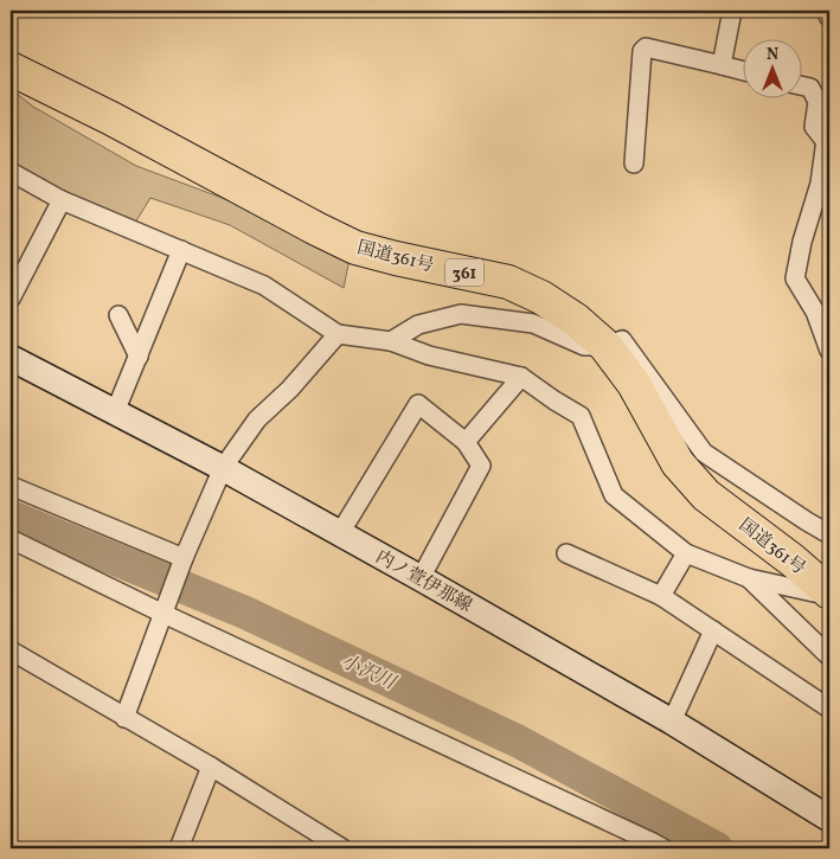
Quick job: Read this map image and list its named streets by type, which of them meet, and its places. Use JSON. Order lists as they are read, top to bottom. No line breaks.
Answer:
{"streets":{"highway":["国道361号","361"],"main road":["内ノ萱伊那線"]},"water":["小沢川"],"north":"top"}
